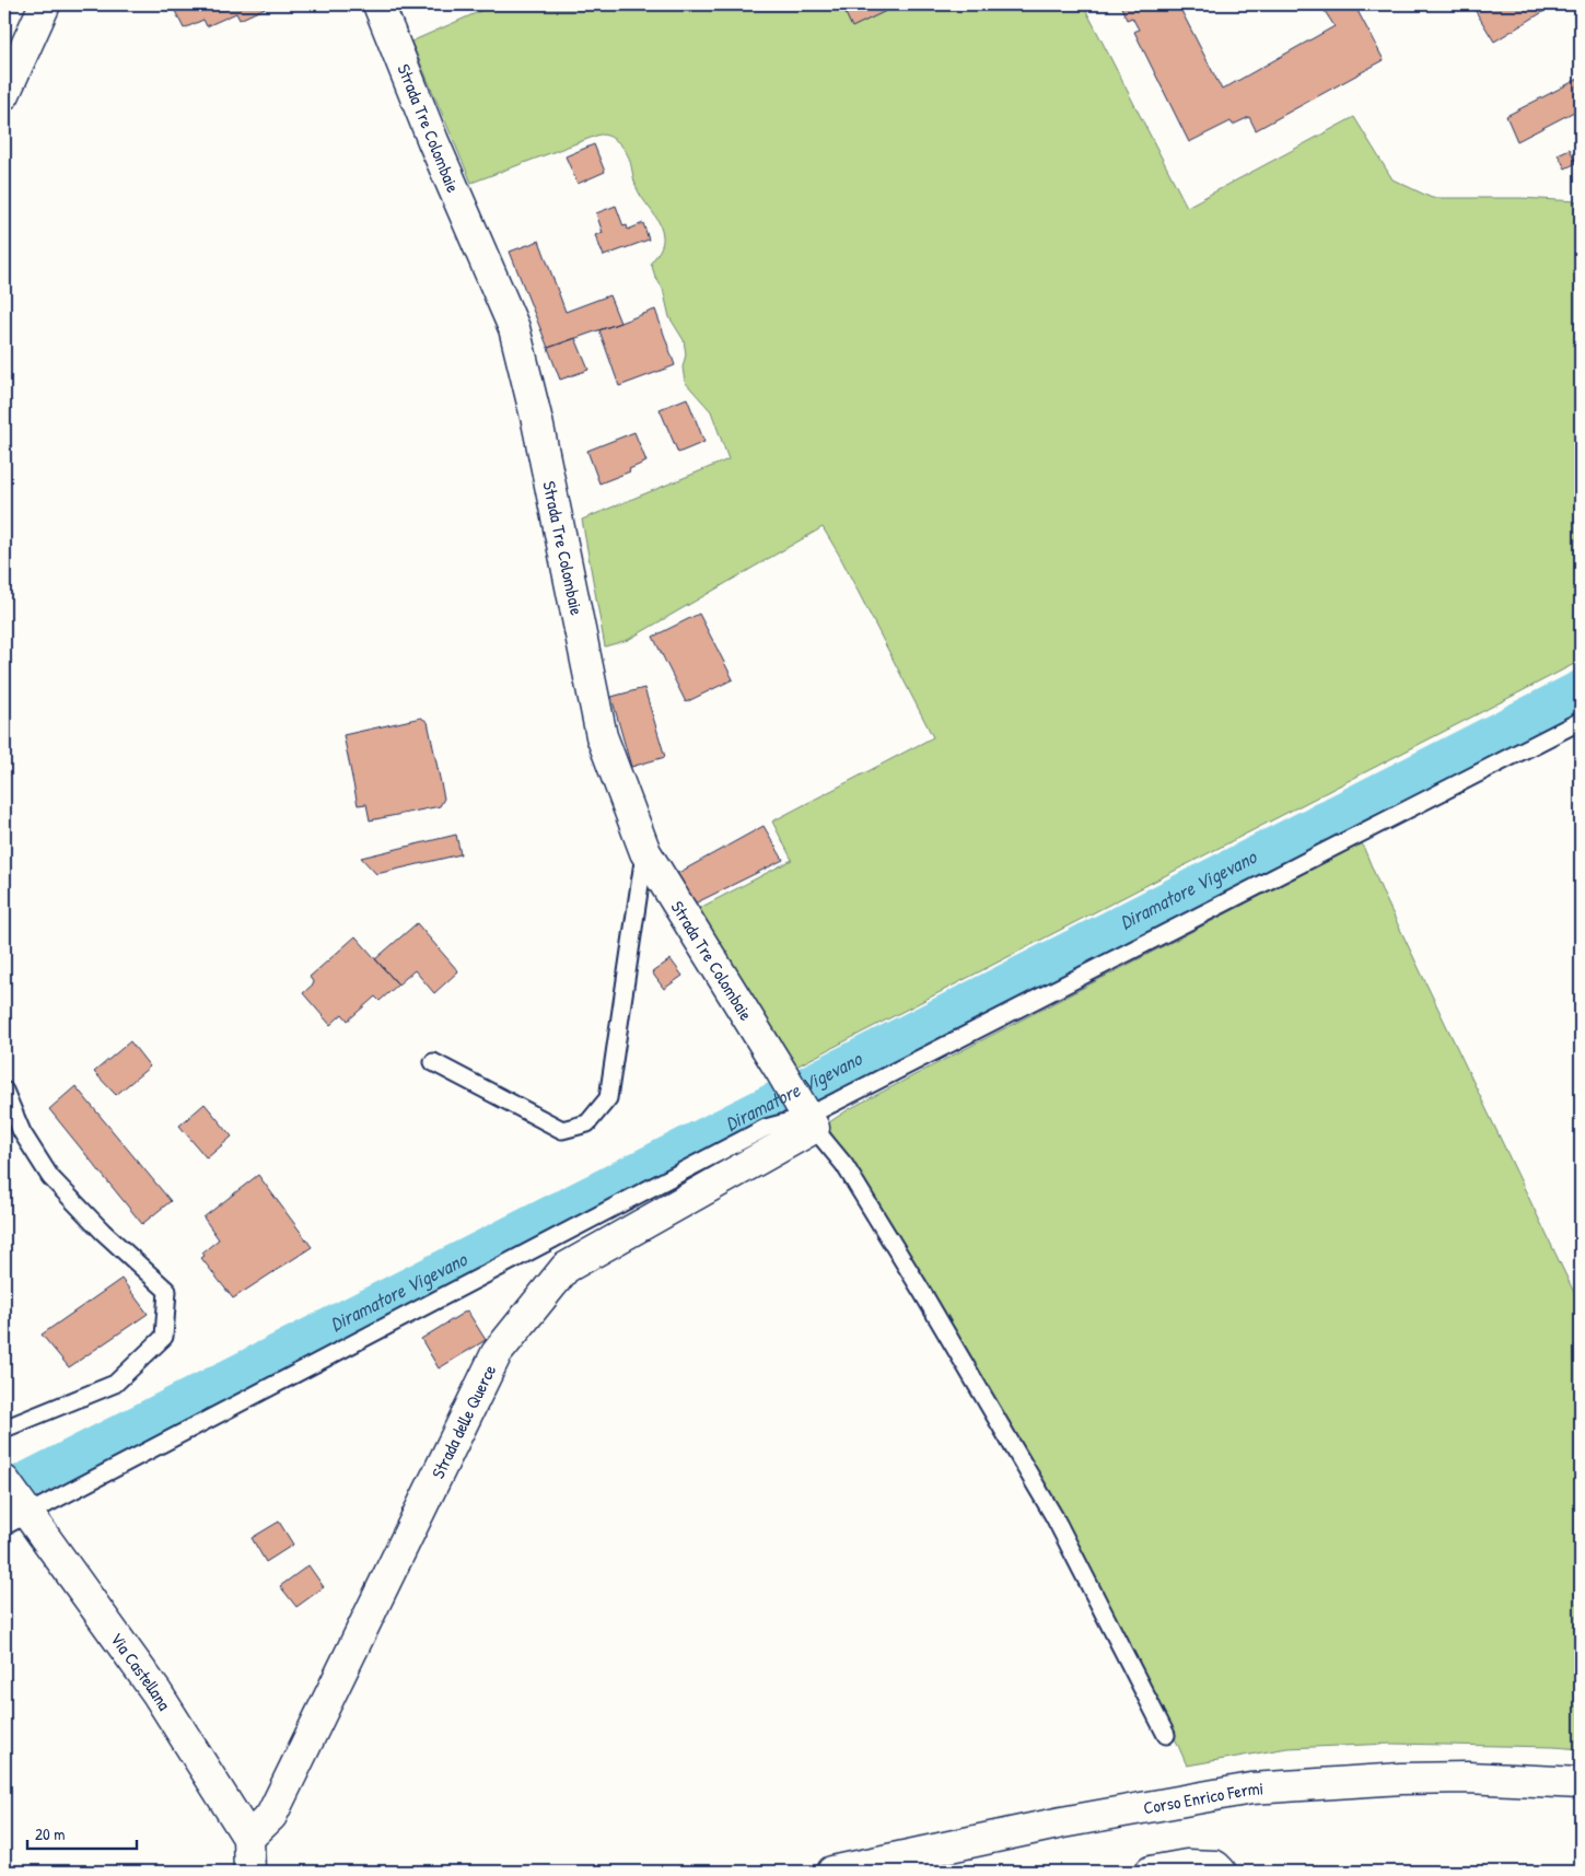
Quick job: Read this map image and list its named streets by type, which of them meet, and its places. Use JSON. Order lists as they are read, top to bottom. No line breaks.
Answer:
{"streets":{"street":["Strada Tre Colombaie","Strada delle Querce","Via Castellana","Corso Enrico Fermi"]},"crossings":[["Strada Tre Colombaie","Strada delle Querce"],["Strada delle Querce","Via Castellana"]],"water":["Diramatore Vigevano"],"scale_bar":"20 m"}
